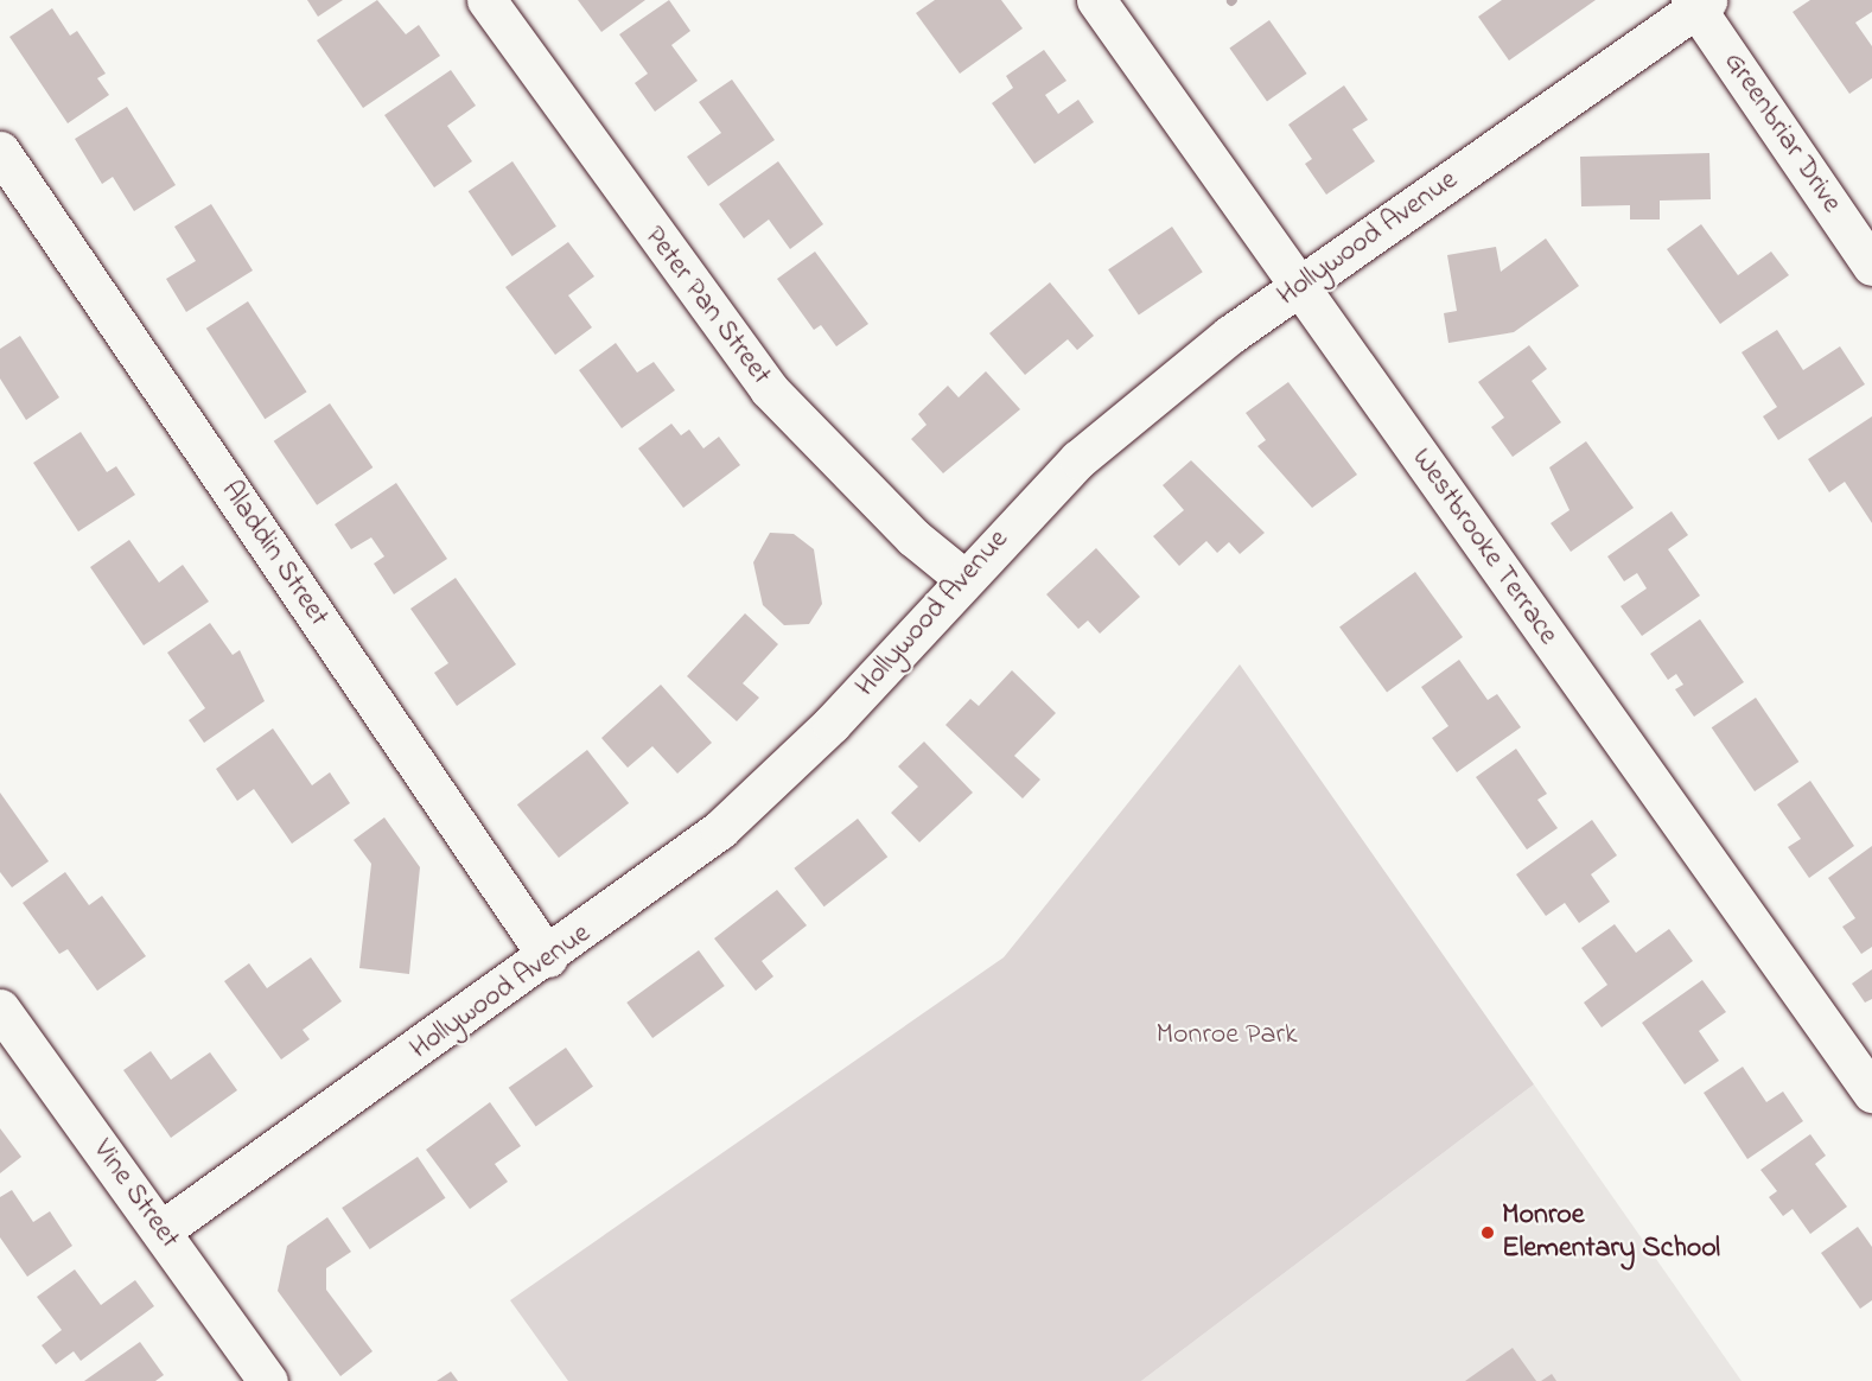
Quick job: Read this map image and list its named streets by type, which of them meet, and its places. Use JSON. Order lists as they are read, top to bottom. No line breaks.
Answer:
{"streets":{"street":["Greenbriar Drive","Hollywood Avenue","Peter Pan Street","Westbrooke Terrace","Aladdin Street","Vine Street"]},"crossings":[["Greenbriar Drive","Hollywood Avenue"],["Hollywood Avenue","Peter Pan Street"],["Hollywood Avenue","Westbrooke Terrace"],["Hollywood Avenue","Aladdin Street"],["Hollywood Avenue","Vine Street"]],"parks":["Monroe Park"],"places":["Monroe Elementary School"]}
